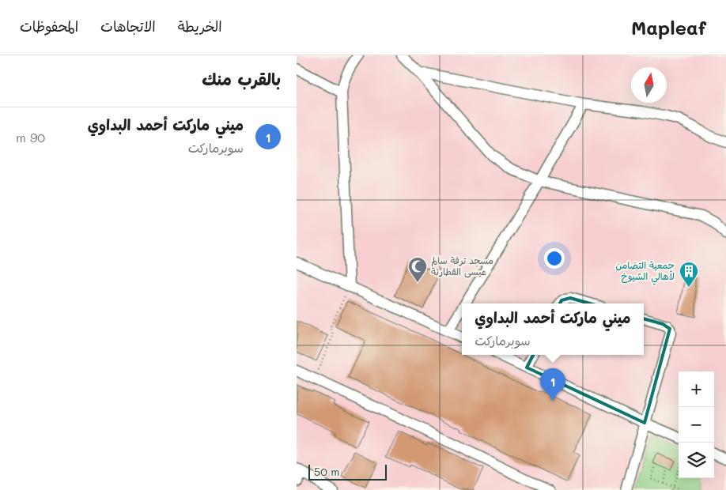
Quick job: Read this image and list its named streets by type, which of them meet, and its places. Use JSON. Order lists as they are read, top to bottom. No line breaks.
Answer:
{"places":{"mosque":["مسجد ترفة سالم عيسى القطارنة"],"building":["جمعية التضامن لأهالي الشيوخ"]},"scale_bar":"50 m","north":"top","page":{"header":"Mapleaf","nav":["الخريطة","الاتجاهات","المحفوظات"],"heading":"بالقرب منك","list":[{"mark":"1","name":"ميني ماركت أحمد البداوي","note":"سوبرماركت","value":"90 m"}],"popup":["ميني ماركت أحمد البداوي","سوبرماركت"],"pins":"1","map_buttons":["+","−"],"scale":"50 m"}}
